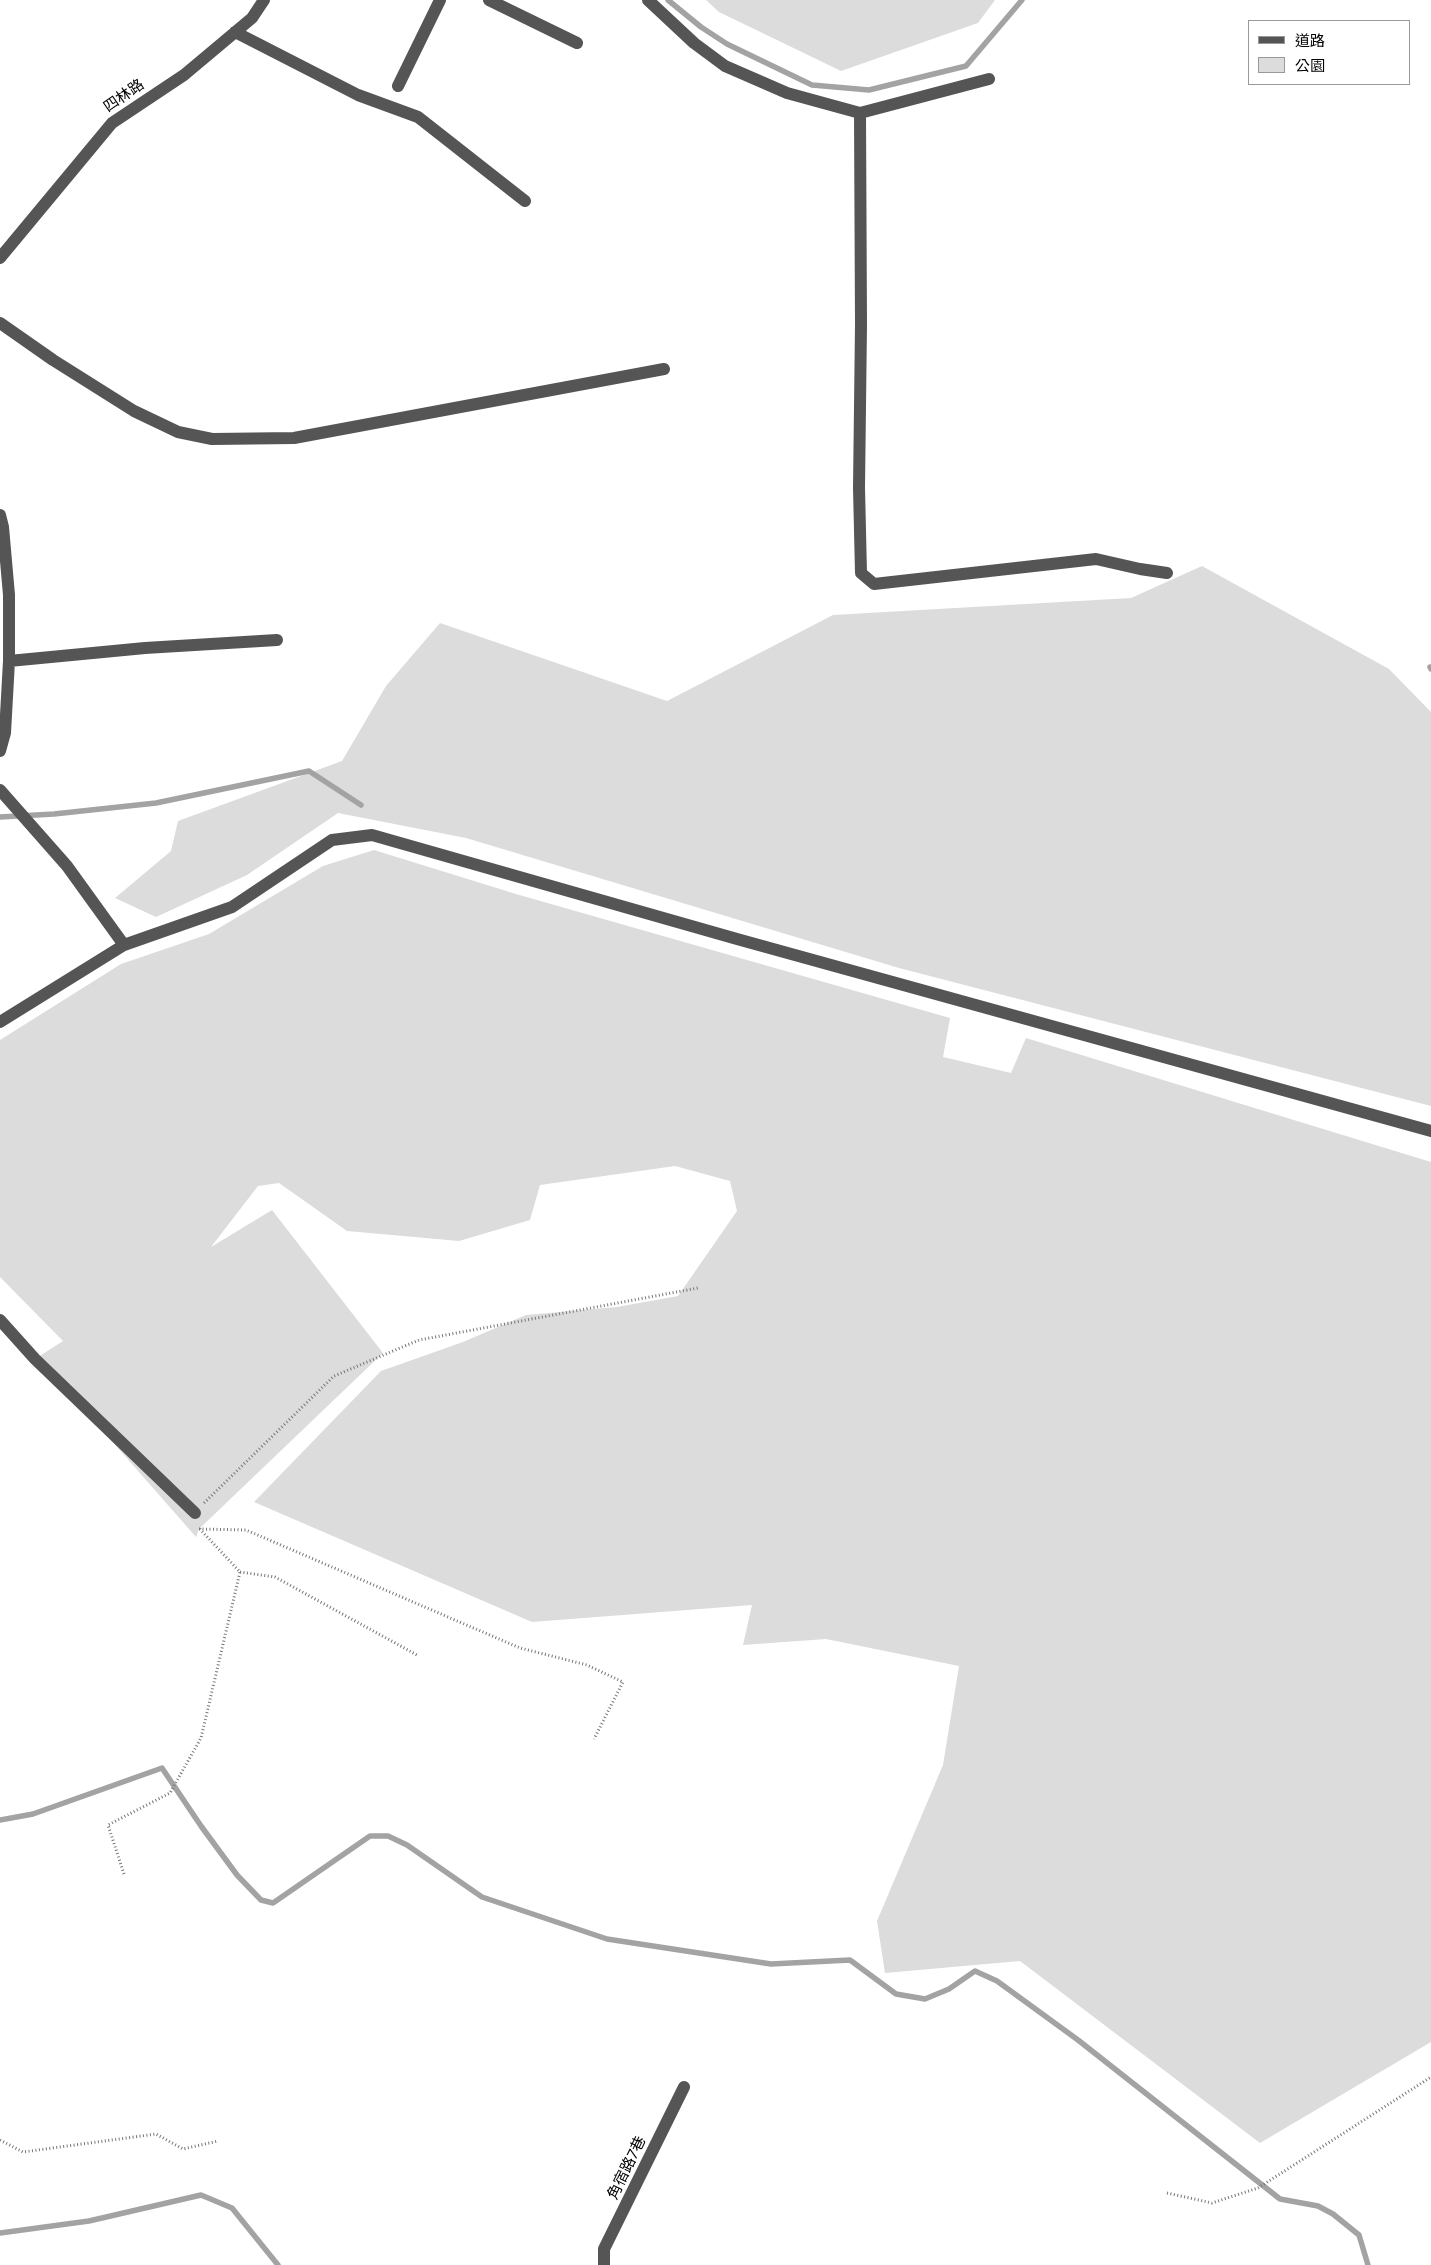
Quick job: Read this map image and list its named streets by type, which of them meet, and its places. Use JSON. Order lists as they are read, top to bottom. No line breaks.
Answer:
{"streets":{"street":["四林路","角宿路7巷"]},"legend":["道路","公園"]}
